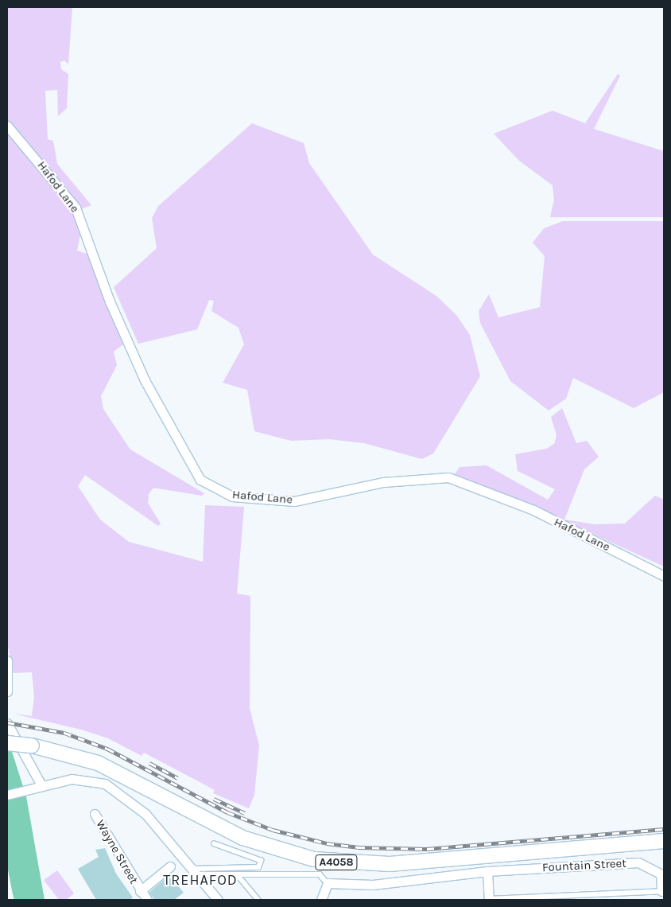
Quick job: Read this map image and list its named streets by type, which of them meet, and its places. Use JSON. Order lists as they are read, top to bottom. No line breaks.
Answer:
{"streets":{"main road":["A4058"],"street":["Hafod Lane","Wayne Street","Fountain Street"]},"districts":["TREHAFOD"]}
